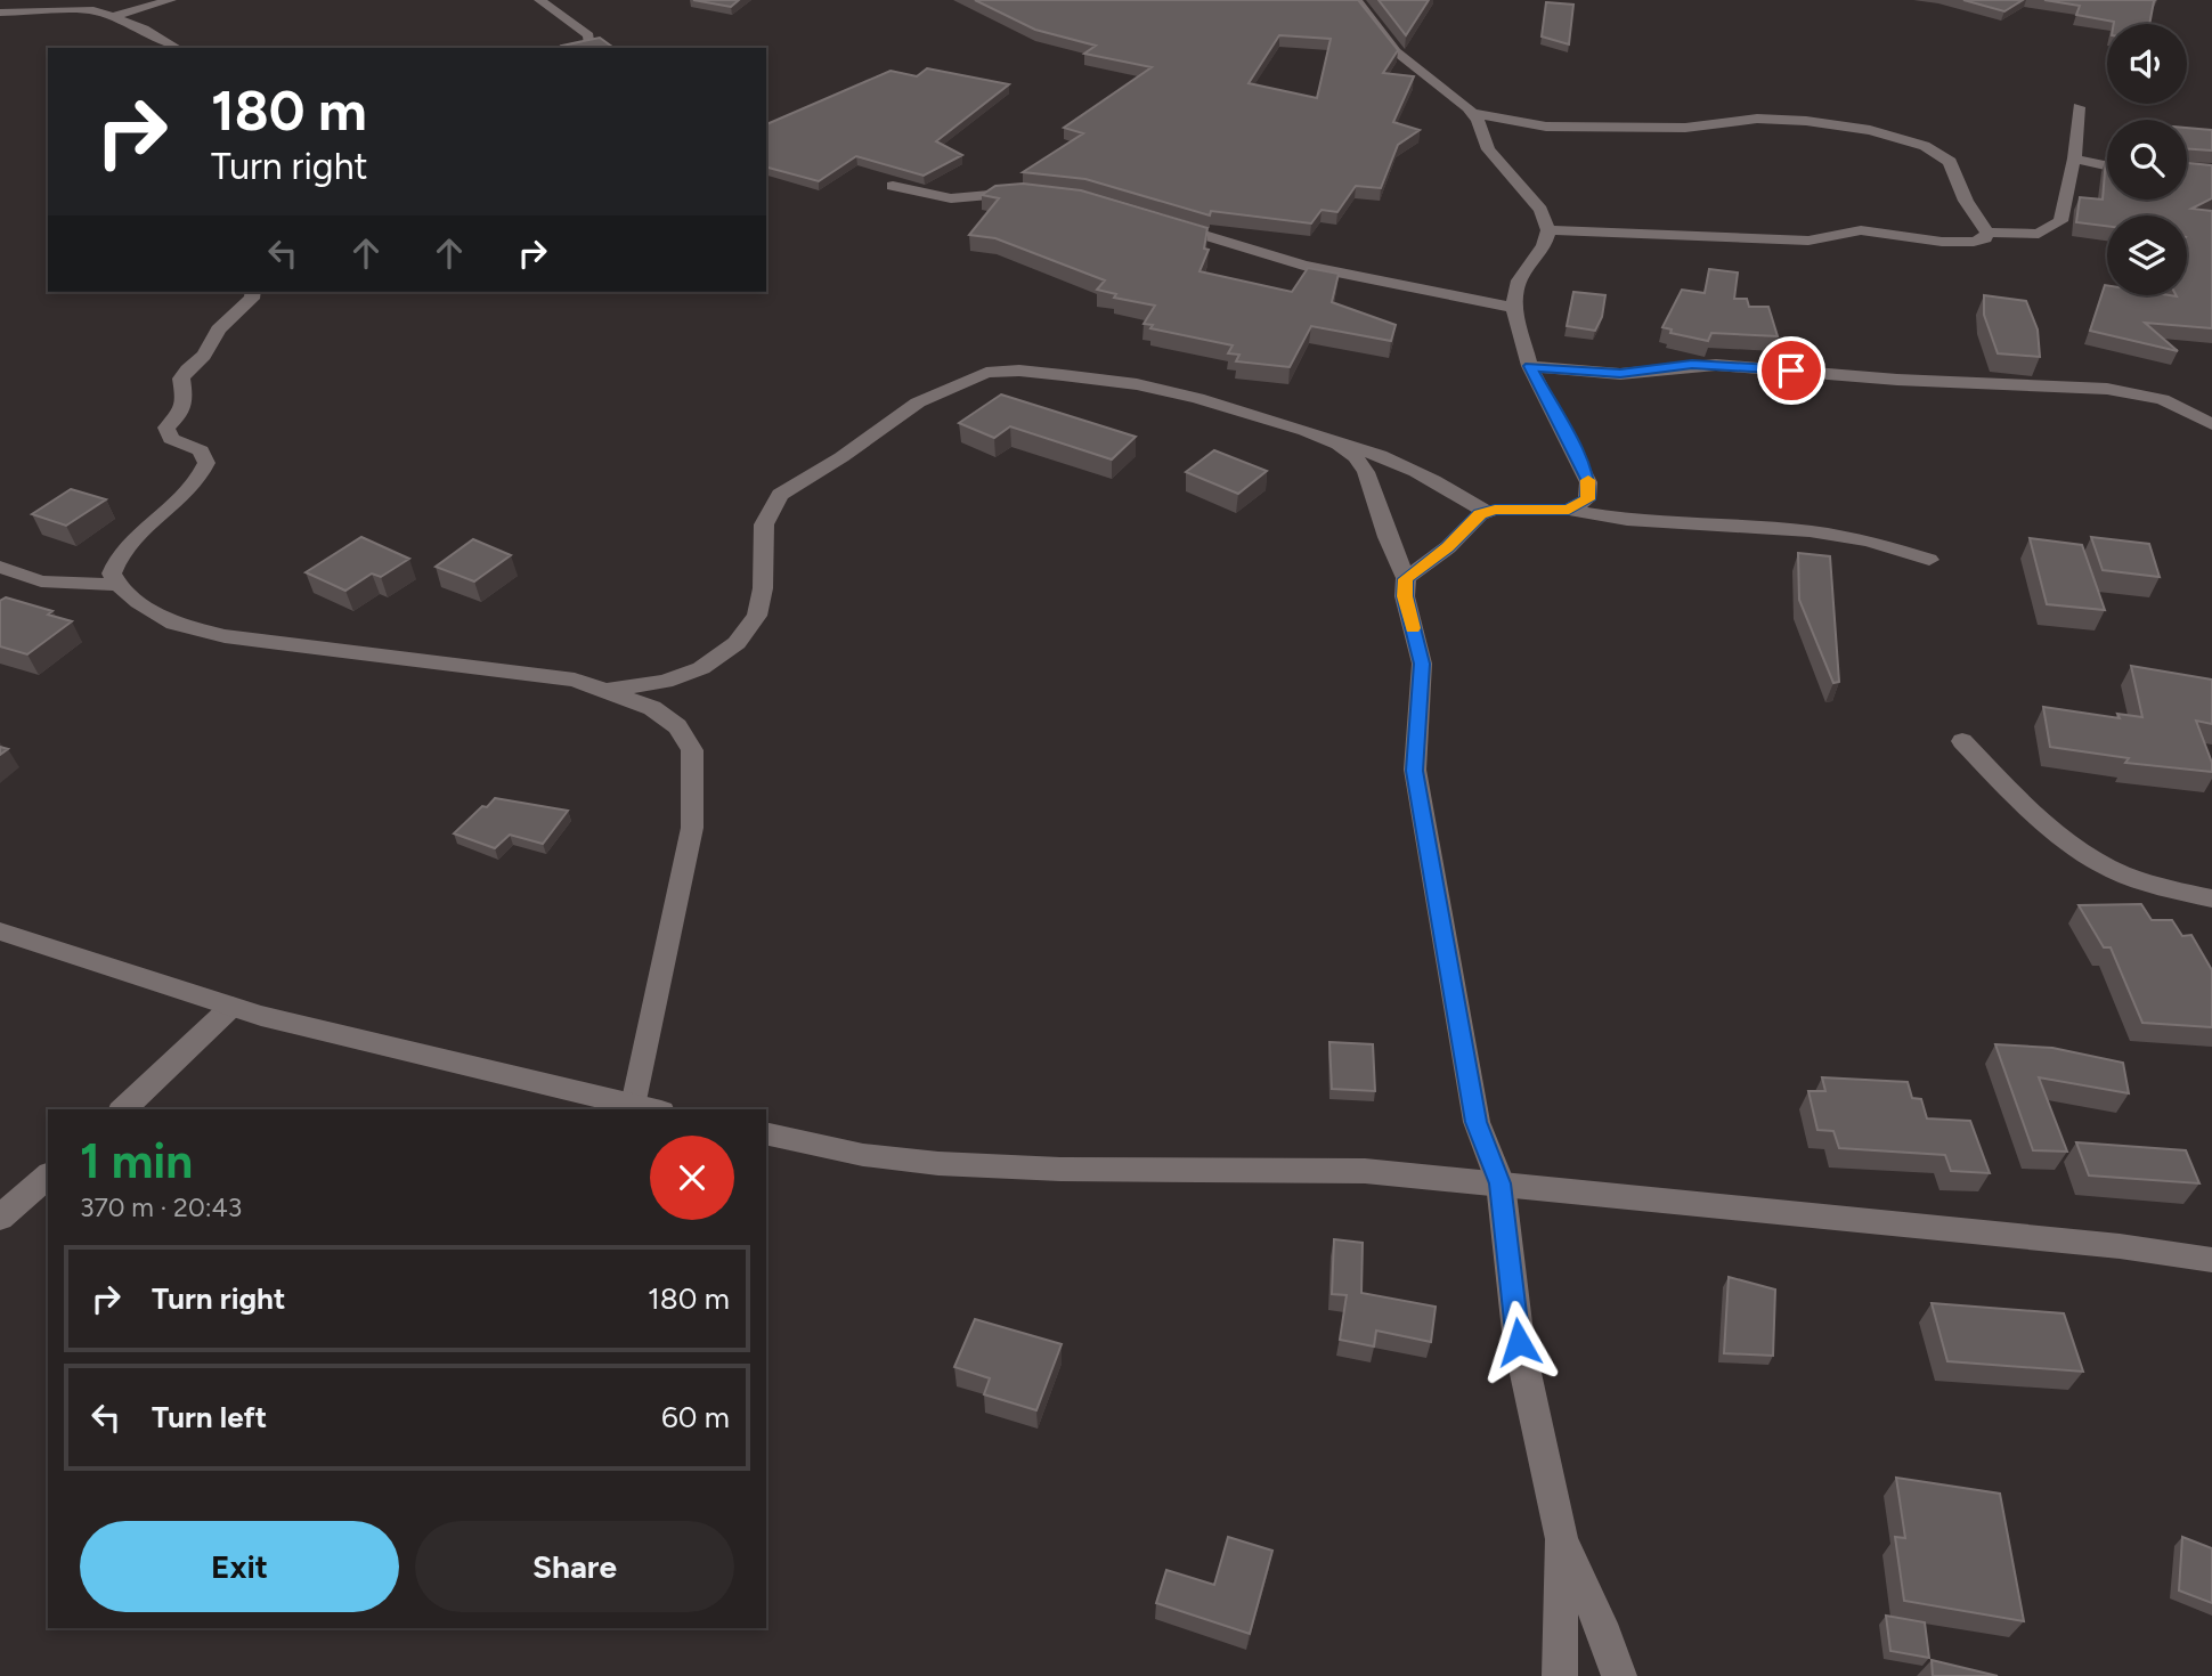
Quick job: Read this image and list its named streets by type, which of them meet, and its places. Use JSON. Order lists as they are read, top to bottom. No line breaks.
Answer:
{"page":{"turn":["180 m","Turn right"],"heading":["1 min","370 m · 20:43"],"list":[{"name":"Turn right","value":"180 m"},{"name":"Turn left","value":"60 m"}],"buttons":["Exit","Share"]}}
